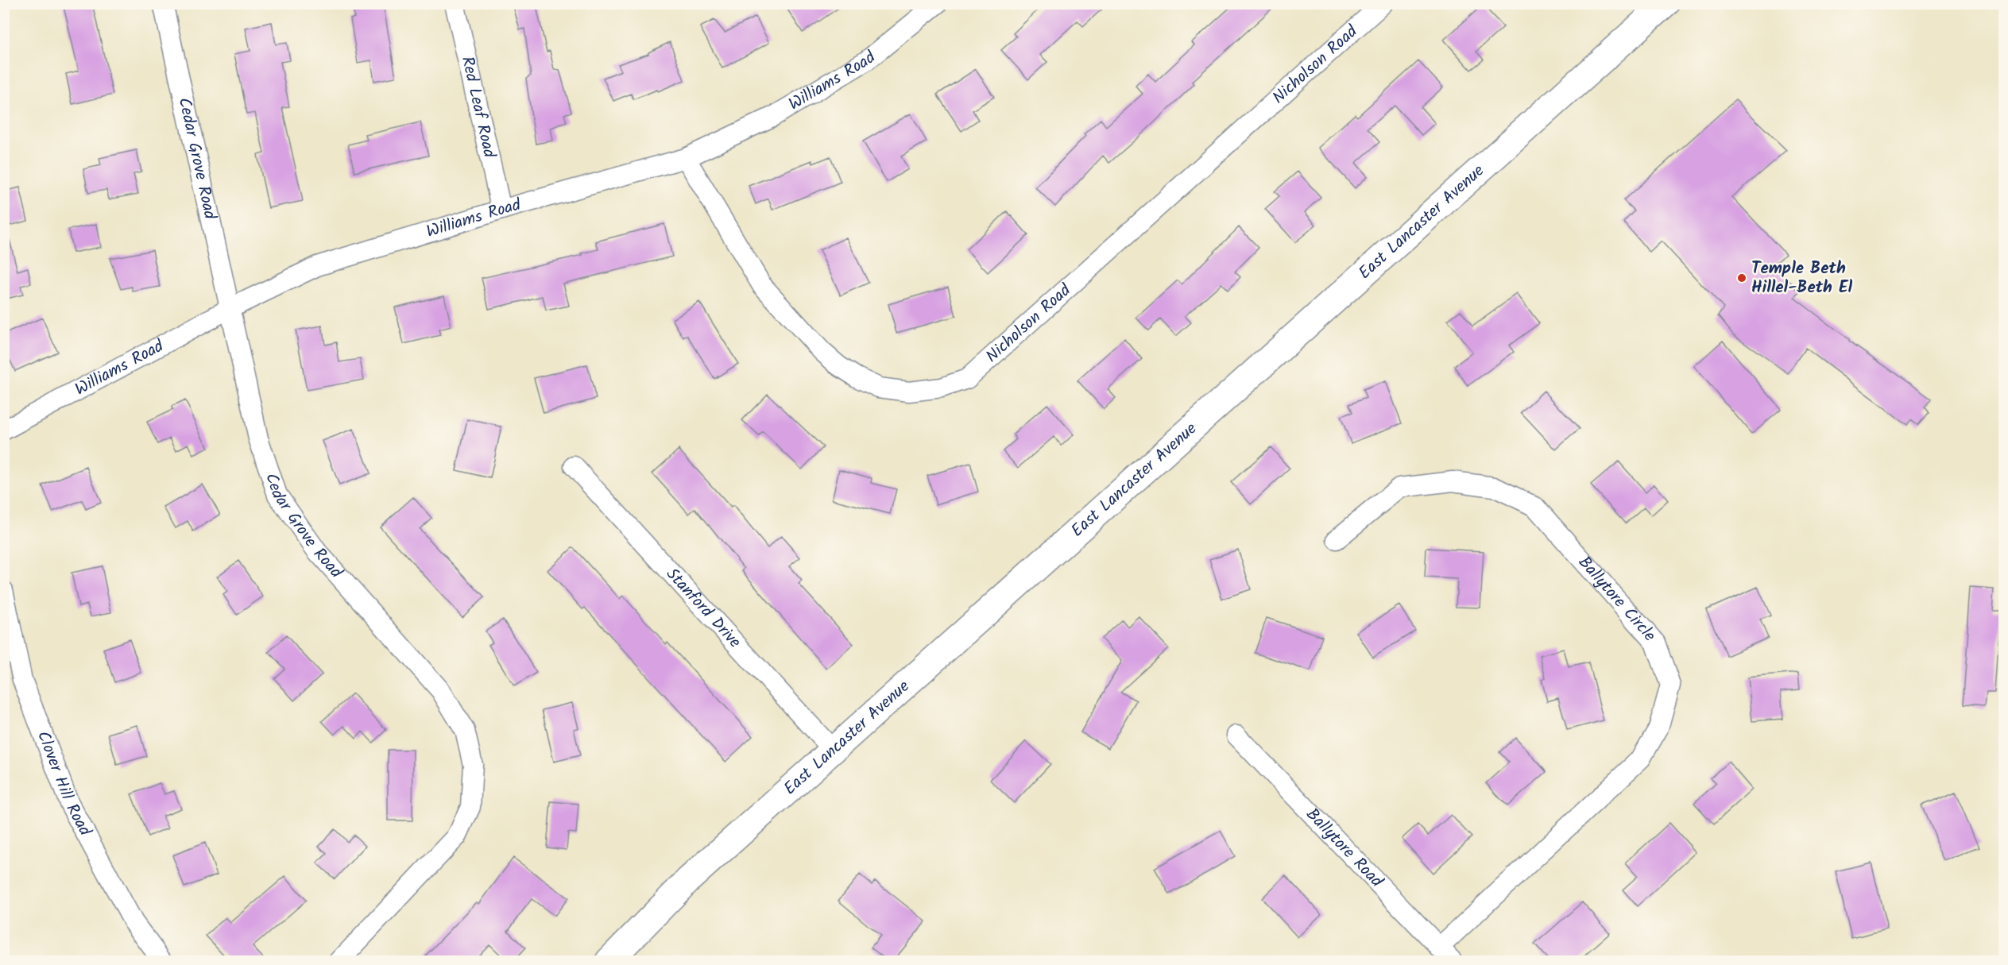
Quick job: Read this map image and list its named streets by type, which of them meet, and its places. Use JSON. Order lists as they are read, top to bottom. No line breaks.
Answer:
{"streets":{"highway":["East Lancaster Avenue"],"street":["Nicholson Road","Williams Road","Red Leaf Road","Cedar Grove Road","Ballytore Circle","Stanford Drive","Clover Hill Road","Ballytore Road"]},"crossings":[["Nicholson Road","Williams Road"],["Williams Road","Red Leaf Road"],["Williams Road","Cedar Grove Road"],["East Lancaster Avenue","Stanford Drive"],["Ballytore Circle","Ballytore Road"]],"places":["Temple Beth Hillel-Beth El"]}
